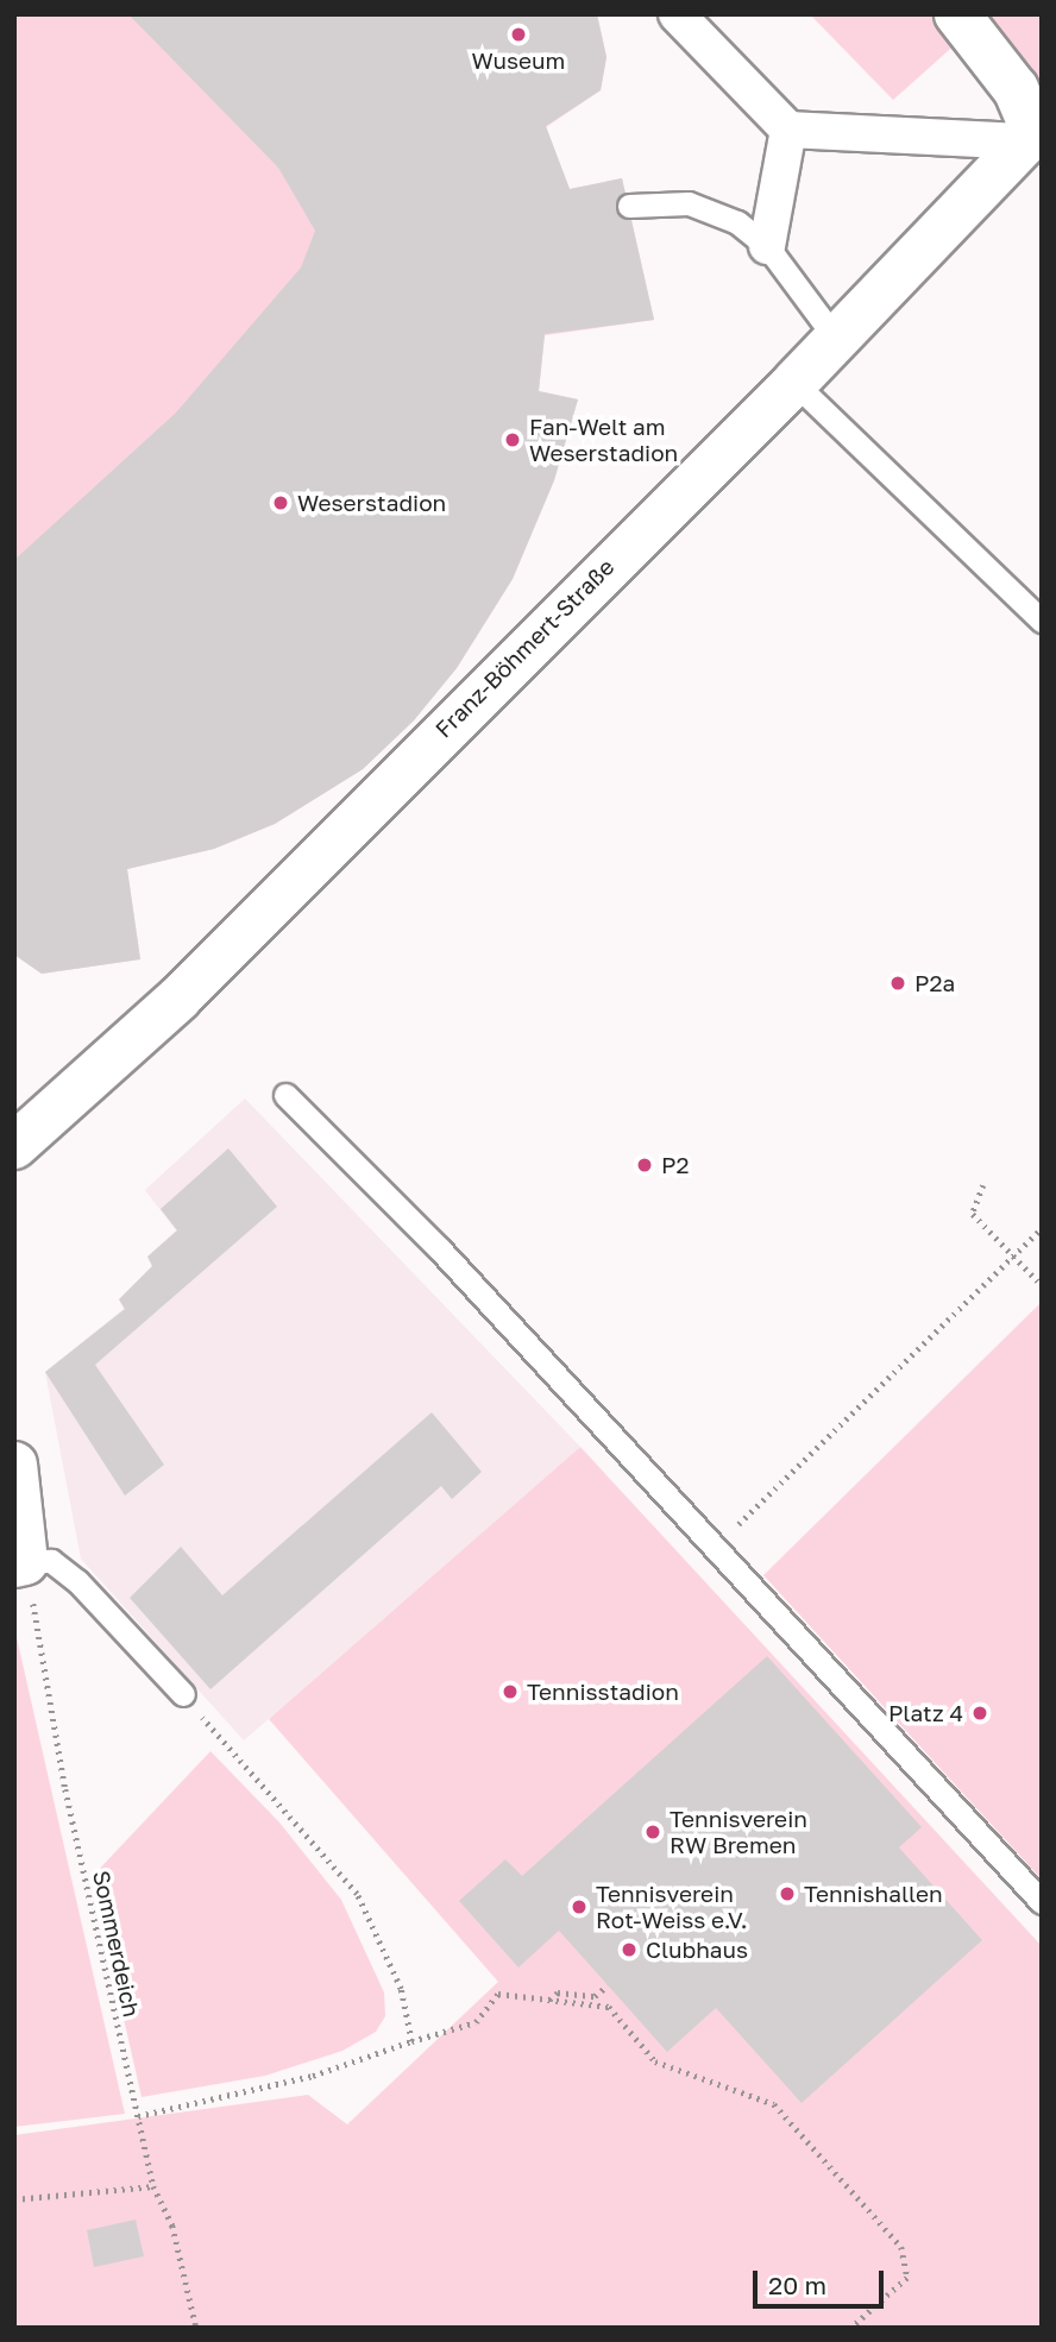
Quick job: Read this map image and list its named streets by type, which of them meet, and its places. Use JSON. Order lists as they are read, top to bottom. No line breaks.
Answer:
{"streets":{"street":["Franz-Böhmert-Straße"],"path":["Sommerdeich"]},"places":["Wuseum","Fan-Welt am Weserstadion","Weserstadion","P2a","P2","Tennisstadion","Platz 4","Tennisverein RW Bremen","Tennishallen","Tennisverein Rot-Weiss e.V.","Clubhaus"],"scale_bar":"20 m"}
